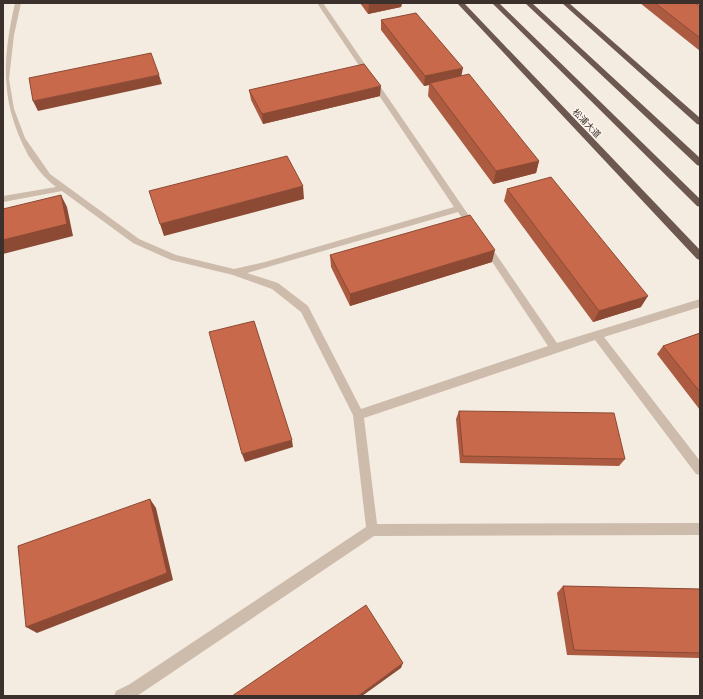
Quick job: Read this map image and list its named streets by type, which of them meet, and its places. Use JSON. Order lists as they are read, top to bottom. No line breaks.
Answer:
{"streets":{"highway":["松浦大道"]}}
